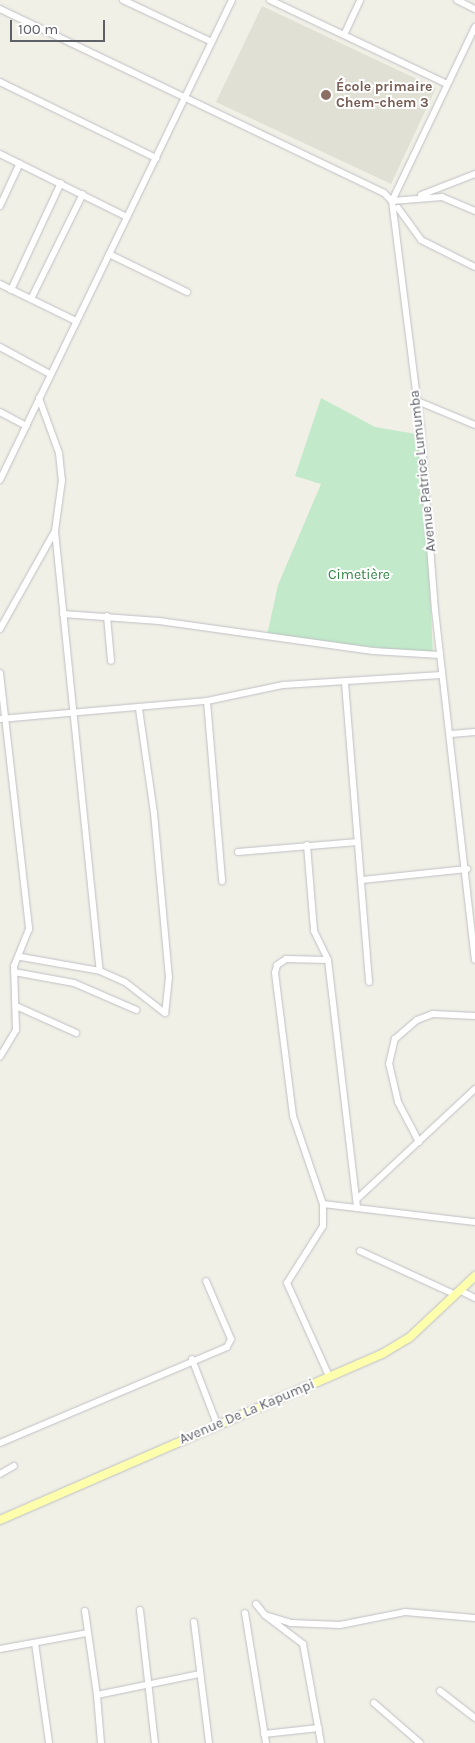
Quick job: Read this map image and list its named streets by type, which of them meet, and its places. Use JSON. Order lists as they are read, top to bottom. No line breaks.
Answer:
{"streets":{"main road":["Avenue De La Kapumpi"],"street":["Avenue Patrice Lumumba"]},"parks":["Cimetière"],"places":["École primaire Chem-chem 3"],"scale_bar":"100 m"}
